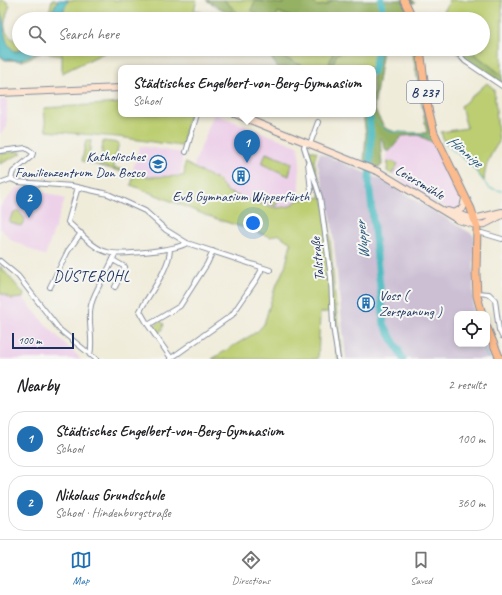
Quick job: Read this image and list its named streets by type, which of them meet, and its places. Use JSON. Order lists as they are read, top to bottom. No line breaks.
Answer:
{"streets":{"main road":["B 237","Leiersmühle"],"street":["Talstraße"]},"crossings":[["B 237","Leiersmühle"],["Leiersmühle","Talstraße"]],"districts":["DÜSTEROHL"],"water":["Hönnige","Wupper"],"places":{"school or university":["Katholisches Familienzentrum Don Bosco"],"building":["EvB Gymnasium Wipperfürth","Voss ( Zerspanung )"]},"scale_bar":"100 m","page":{"search":"Search here","popup":["Städtisches Engelbert-von-Berg-Gymnasium","School"],"pins":["1","2"],"scale":"100 m","heading":["Nearby","2 results"],"list":[{"mark":"1","name":"Städtisches Engelbert-von-Berg-Gymnasium","note":"School","value":"100 m"},{"mark":"2","name":"Nikolaus Grundschule","note":"School · Hindenburgstraße","value":"360 m"}],"nav":["Map","Directions","Saved"]}}
